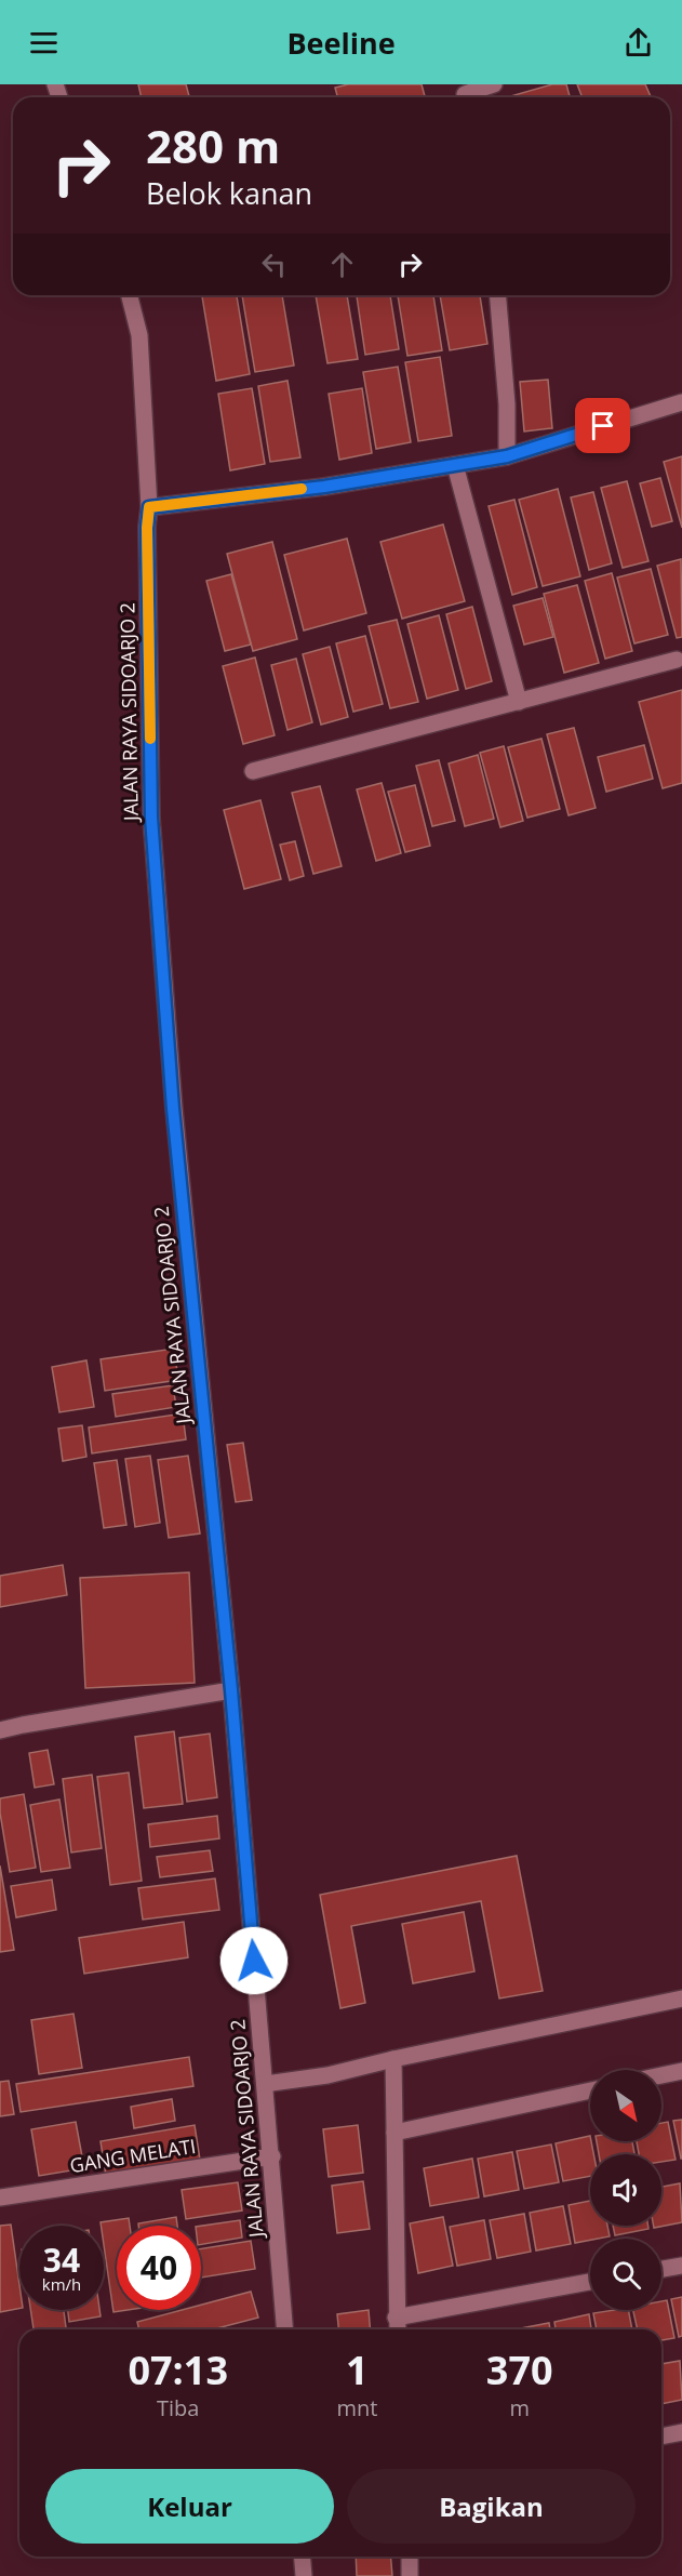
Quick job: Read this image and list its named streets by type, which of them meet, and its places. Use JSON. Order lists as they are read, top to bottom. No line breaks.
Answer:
{"streets":{"street":["JALAN RAYA SIDOARJO 2","GANG MELATI"]},"crossings":[["JALAN RAYA SIDOARJO 2","GANG MELATI"]],"north":"bottom right","page":{"header":"Beeline","turn":["280 m","Belok kanan"],"speed":"34 km/h","limit":"40","eta":["07:13","Tiba","1","mnt","370","m"],"buttons":["Keluar","Bagikan"]}}
